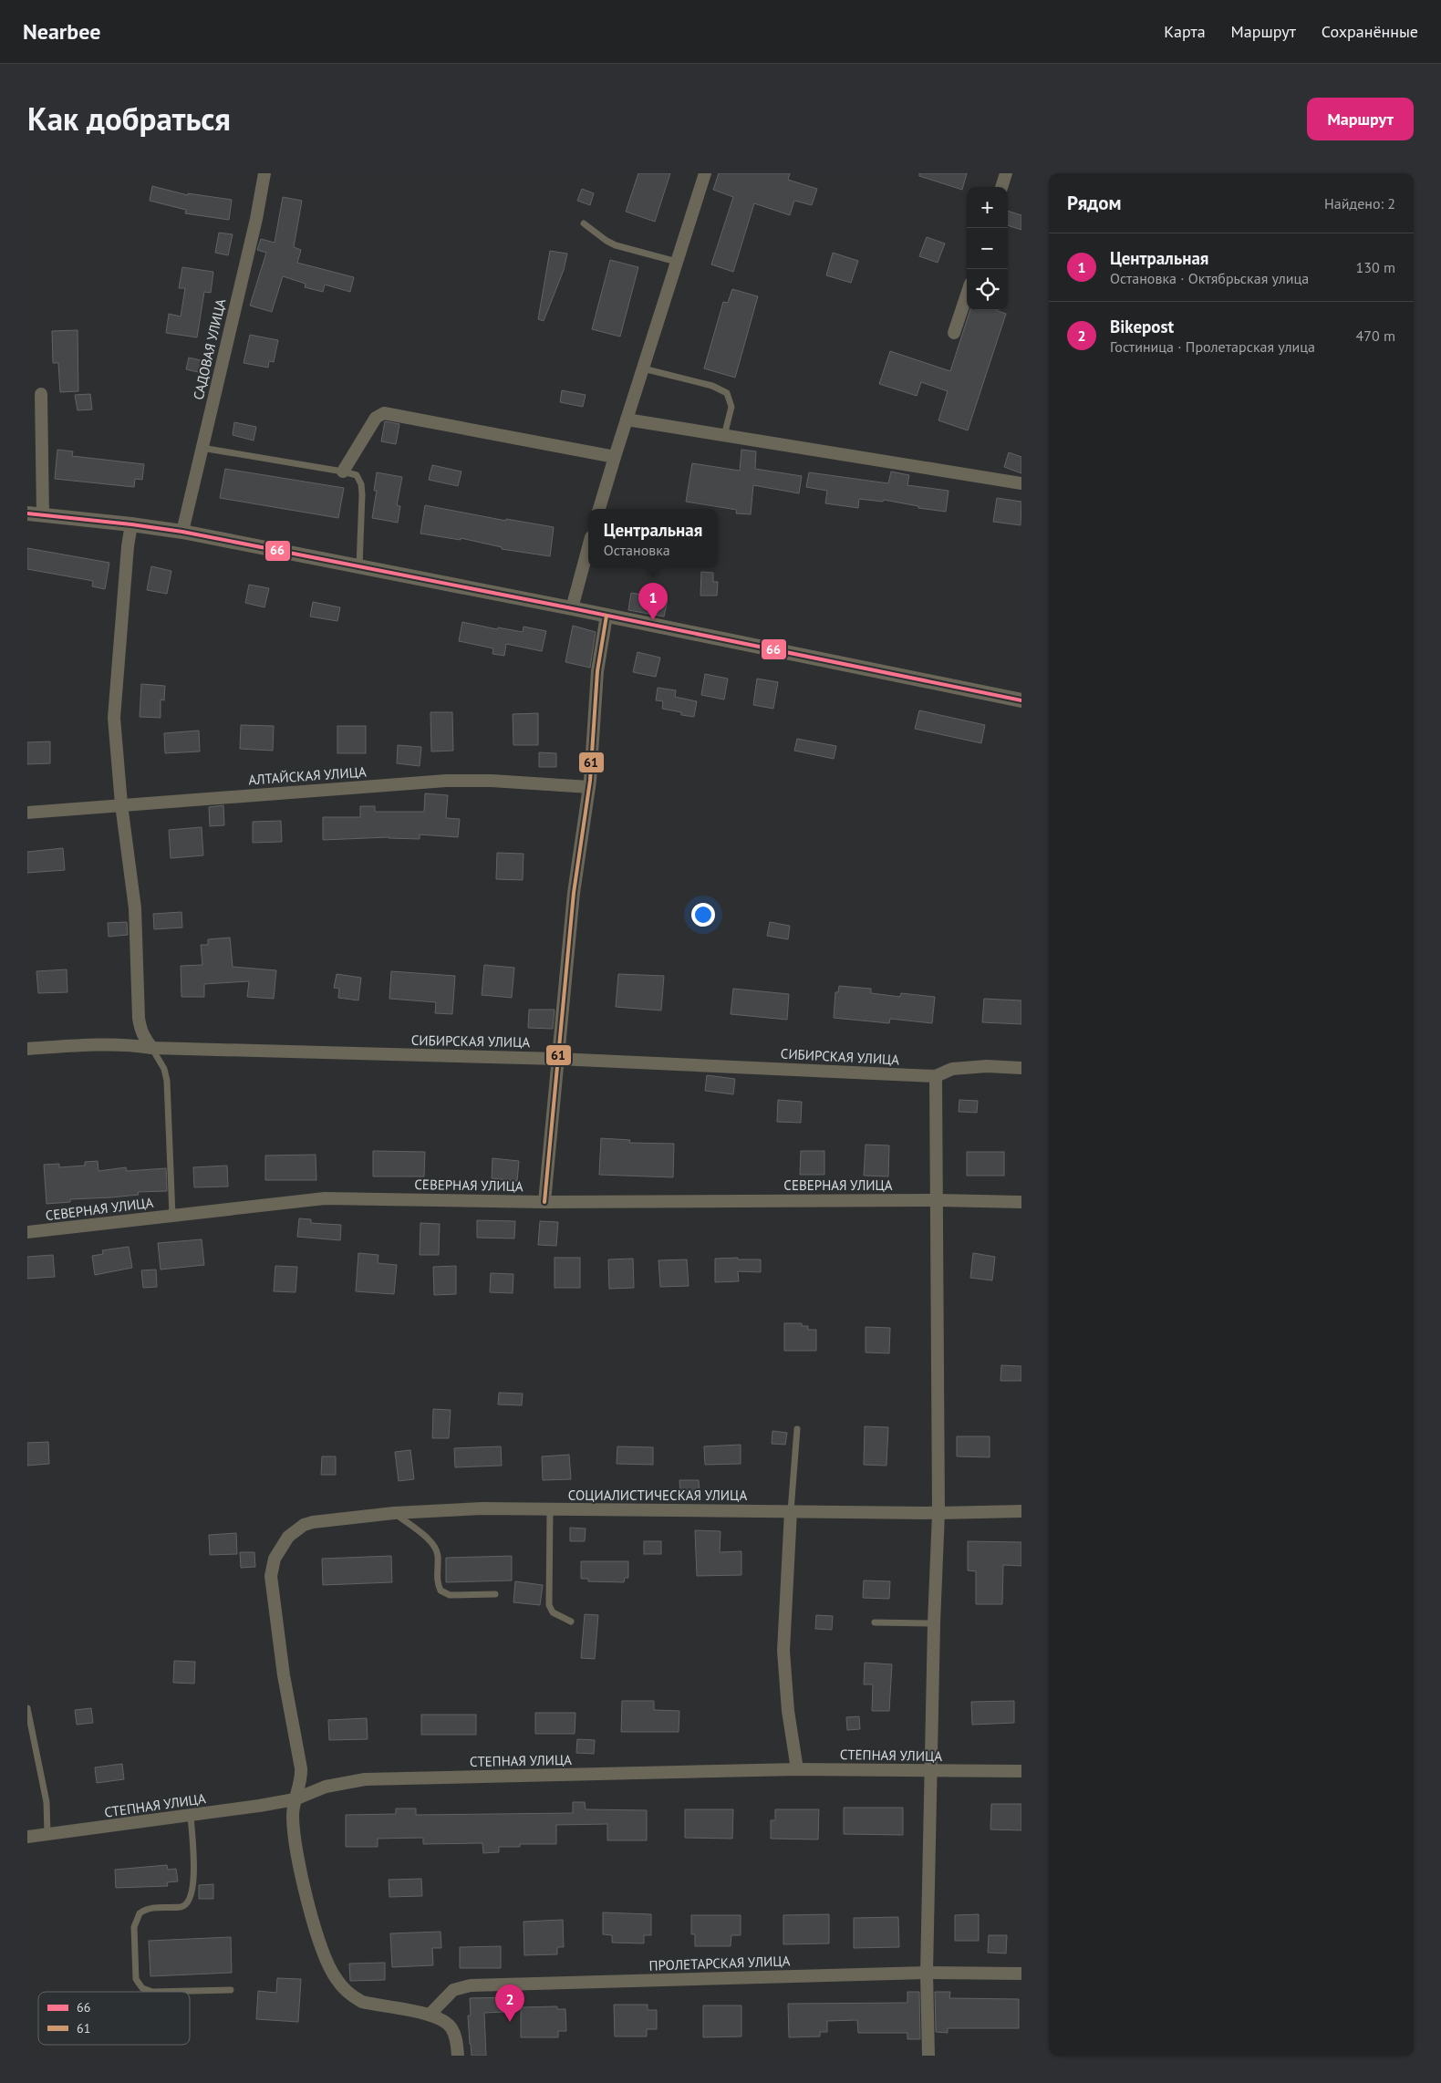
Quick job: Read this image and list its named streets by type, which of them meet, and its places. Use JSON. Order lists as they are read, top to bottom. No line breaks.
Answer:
{"streets":{"street":["САДОВАЯ УЛИЦА","АЛТАЙСКАЯ УЛИЦА","СИБИРСКАЯ УЛИЦА","СЕВЕРНАЯ УЛИЦА","СОЦИАЛИСТИЧЕСКАЯ УЛИЦА","СТЕПНАЯ УЛИЦА","ПРОЛЕТАРСКАЯ УЛИЦА"]},"crossings":[["СОЦИАЛИСТИЧЕСКАЯ УЛИЦА","СТЕПНАЯ УЛИЦА"]],"lines":["transit line 66","transit line 61"],"legend":["66","61"],"page":{"header":"Nearbee","nav":["Карта","Маршрут","Сохранённые"],"title":"Как добраться","buttons":"Маршрут","heading":["Рядом","Найдено: 2"],"map_buttons":["+","−"],"list":[{"mark":"1","name":"Центральная","note":"Остановка · Октябрьская улица","value":"130 m"},{"mark":"2","name":"Bikepost","note":"Гостиница · Пролетарская улица","value":"470 m"}],"popup":["Центральная","Остановка"],"pins":["1","2"]}}
